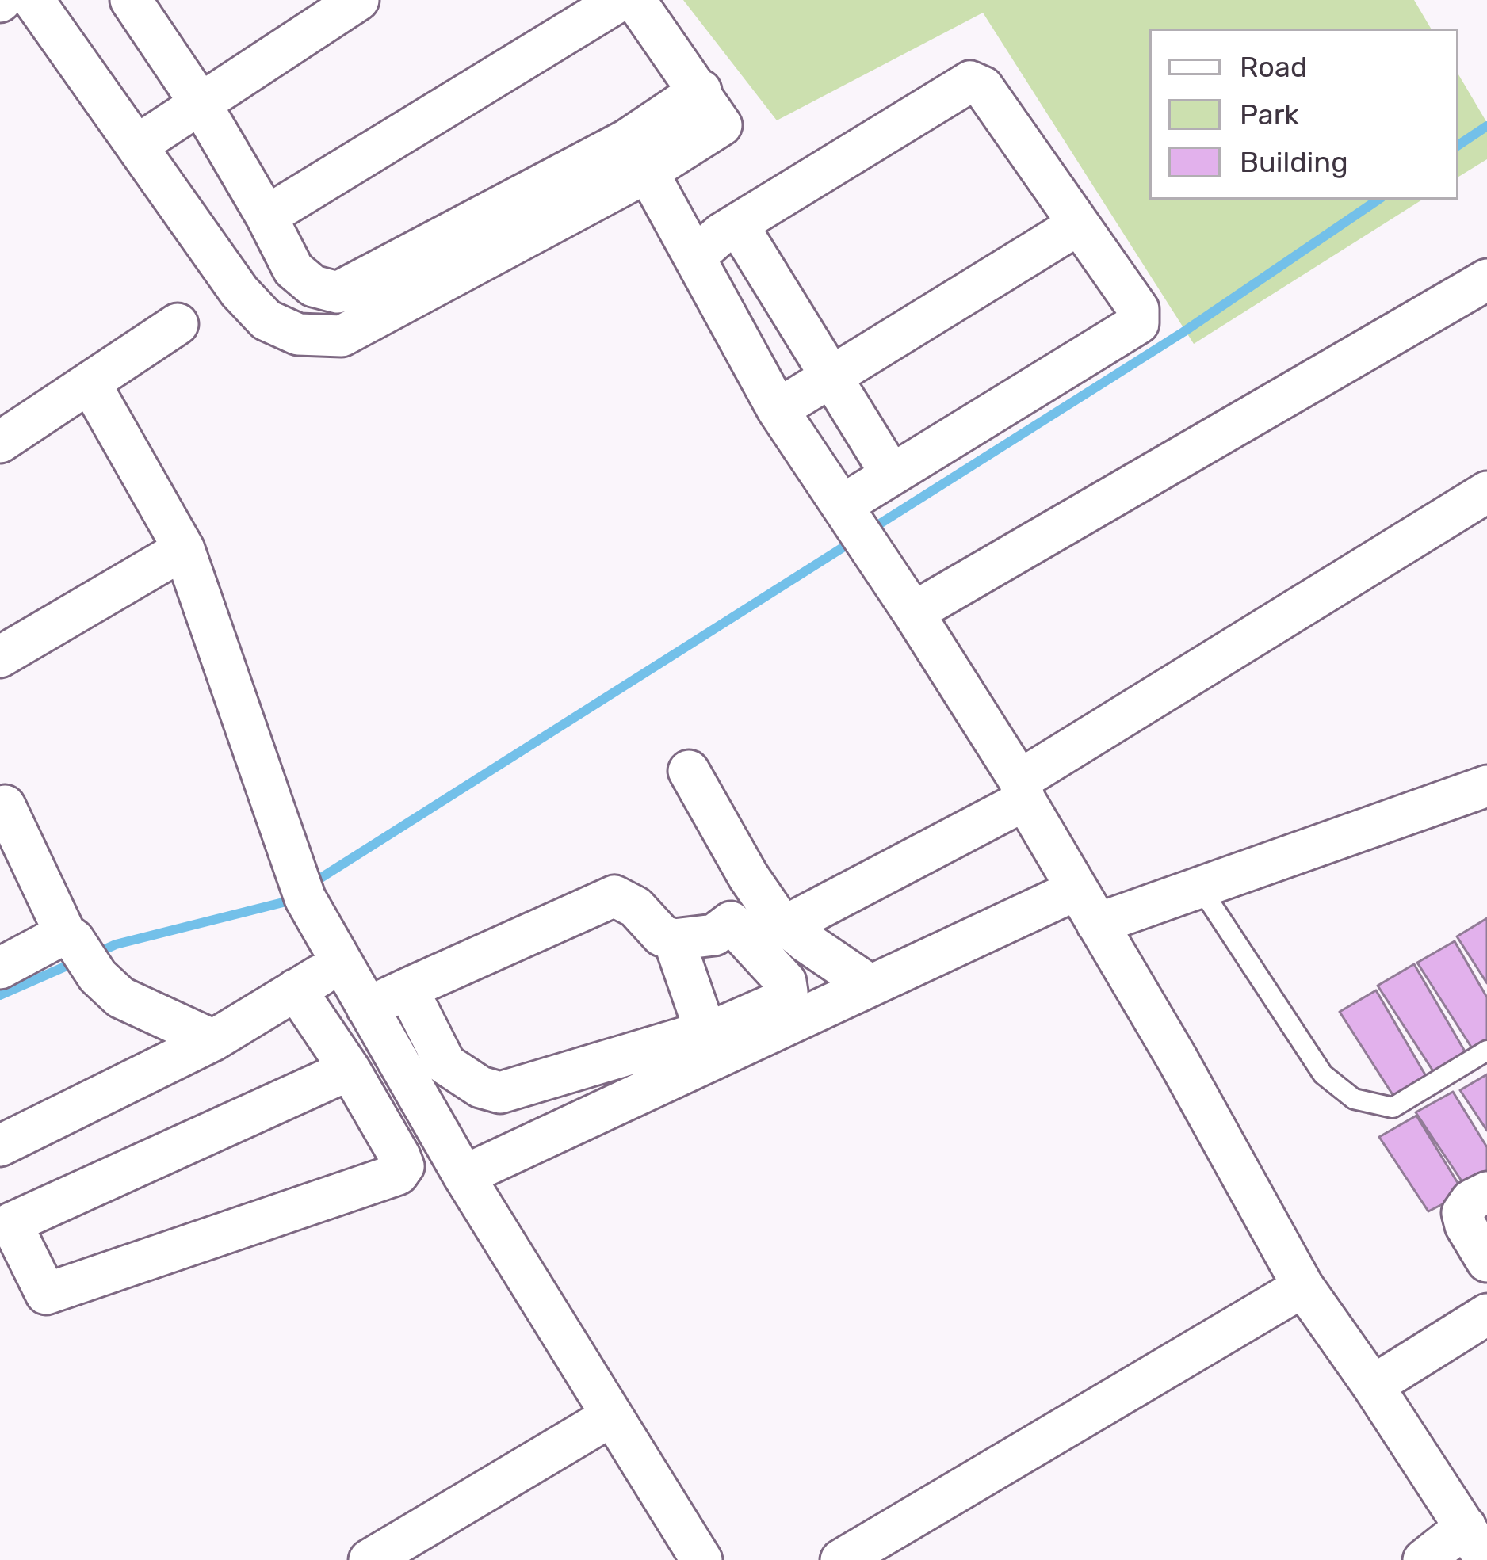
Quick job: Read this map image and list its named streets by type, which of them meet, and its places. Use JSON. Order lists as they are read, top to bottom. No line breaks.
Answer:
{"legend":["Road","Park","Building"]}
